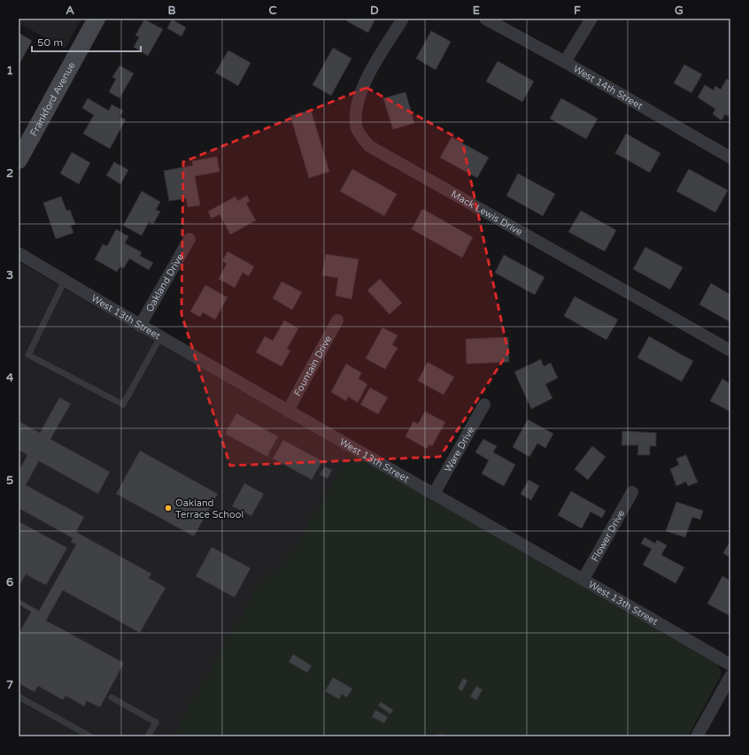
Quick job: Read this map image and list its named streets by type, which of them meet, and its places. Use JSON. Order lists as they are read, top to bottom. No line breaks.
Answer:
{"streets":{"main road":["Frankford Avenue"],"street":["West 14th Street","Mack Lewis Drive","Oakland Drive","West 13th Street","Fountain Drive","Ware Drive","Flower Drive"]},"crossings":[["Oakland Drive","West 13th Street"],["West 13th Street","Fountain Drive"],["West 13th Street","Ware Drive"],["West 13th Street","Flower Drive"]],"places":["Oakland Terrace School"],"scale_bar":"50 m","grid":{"columns":["A","B","C","D","E","F","G"],"rows":["1","2","3","4","5","6","7"]}}
